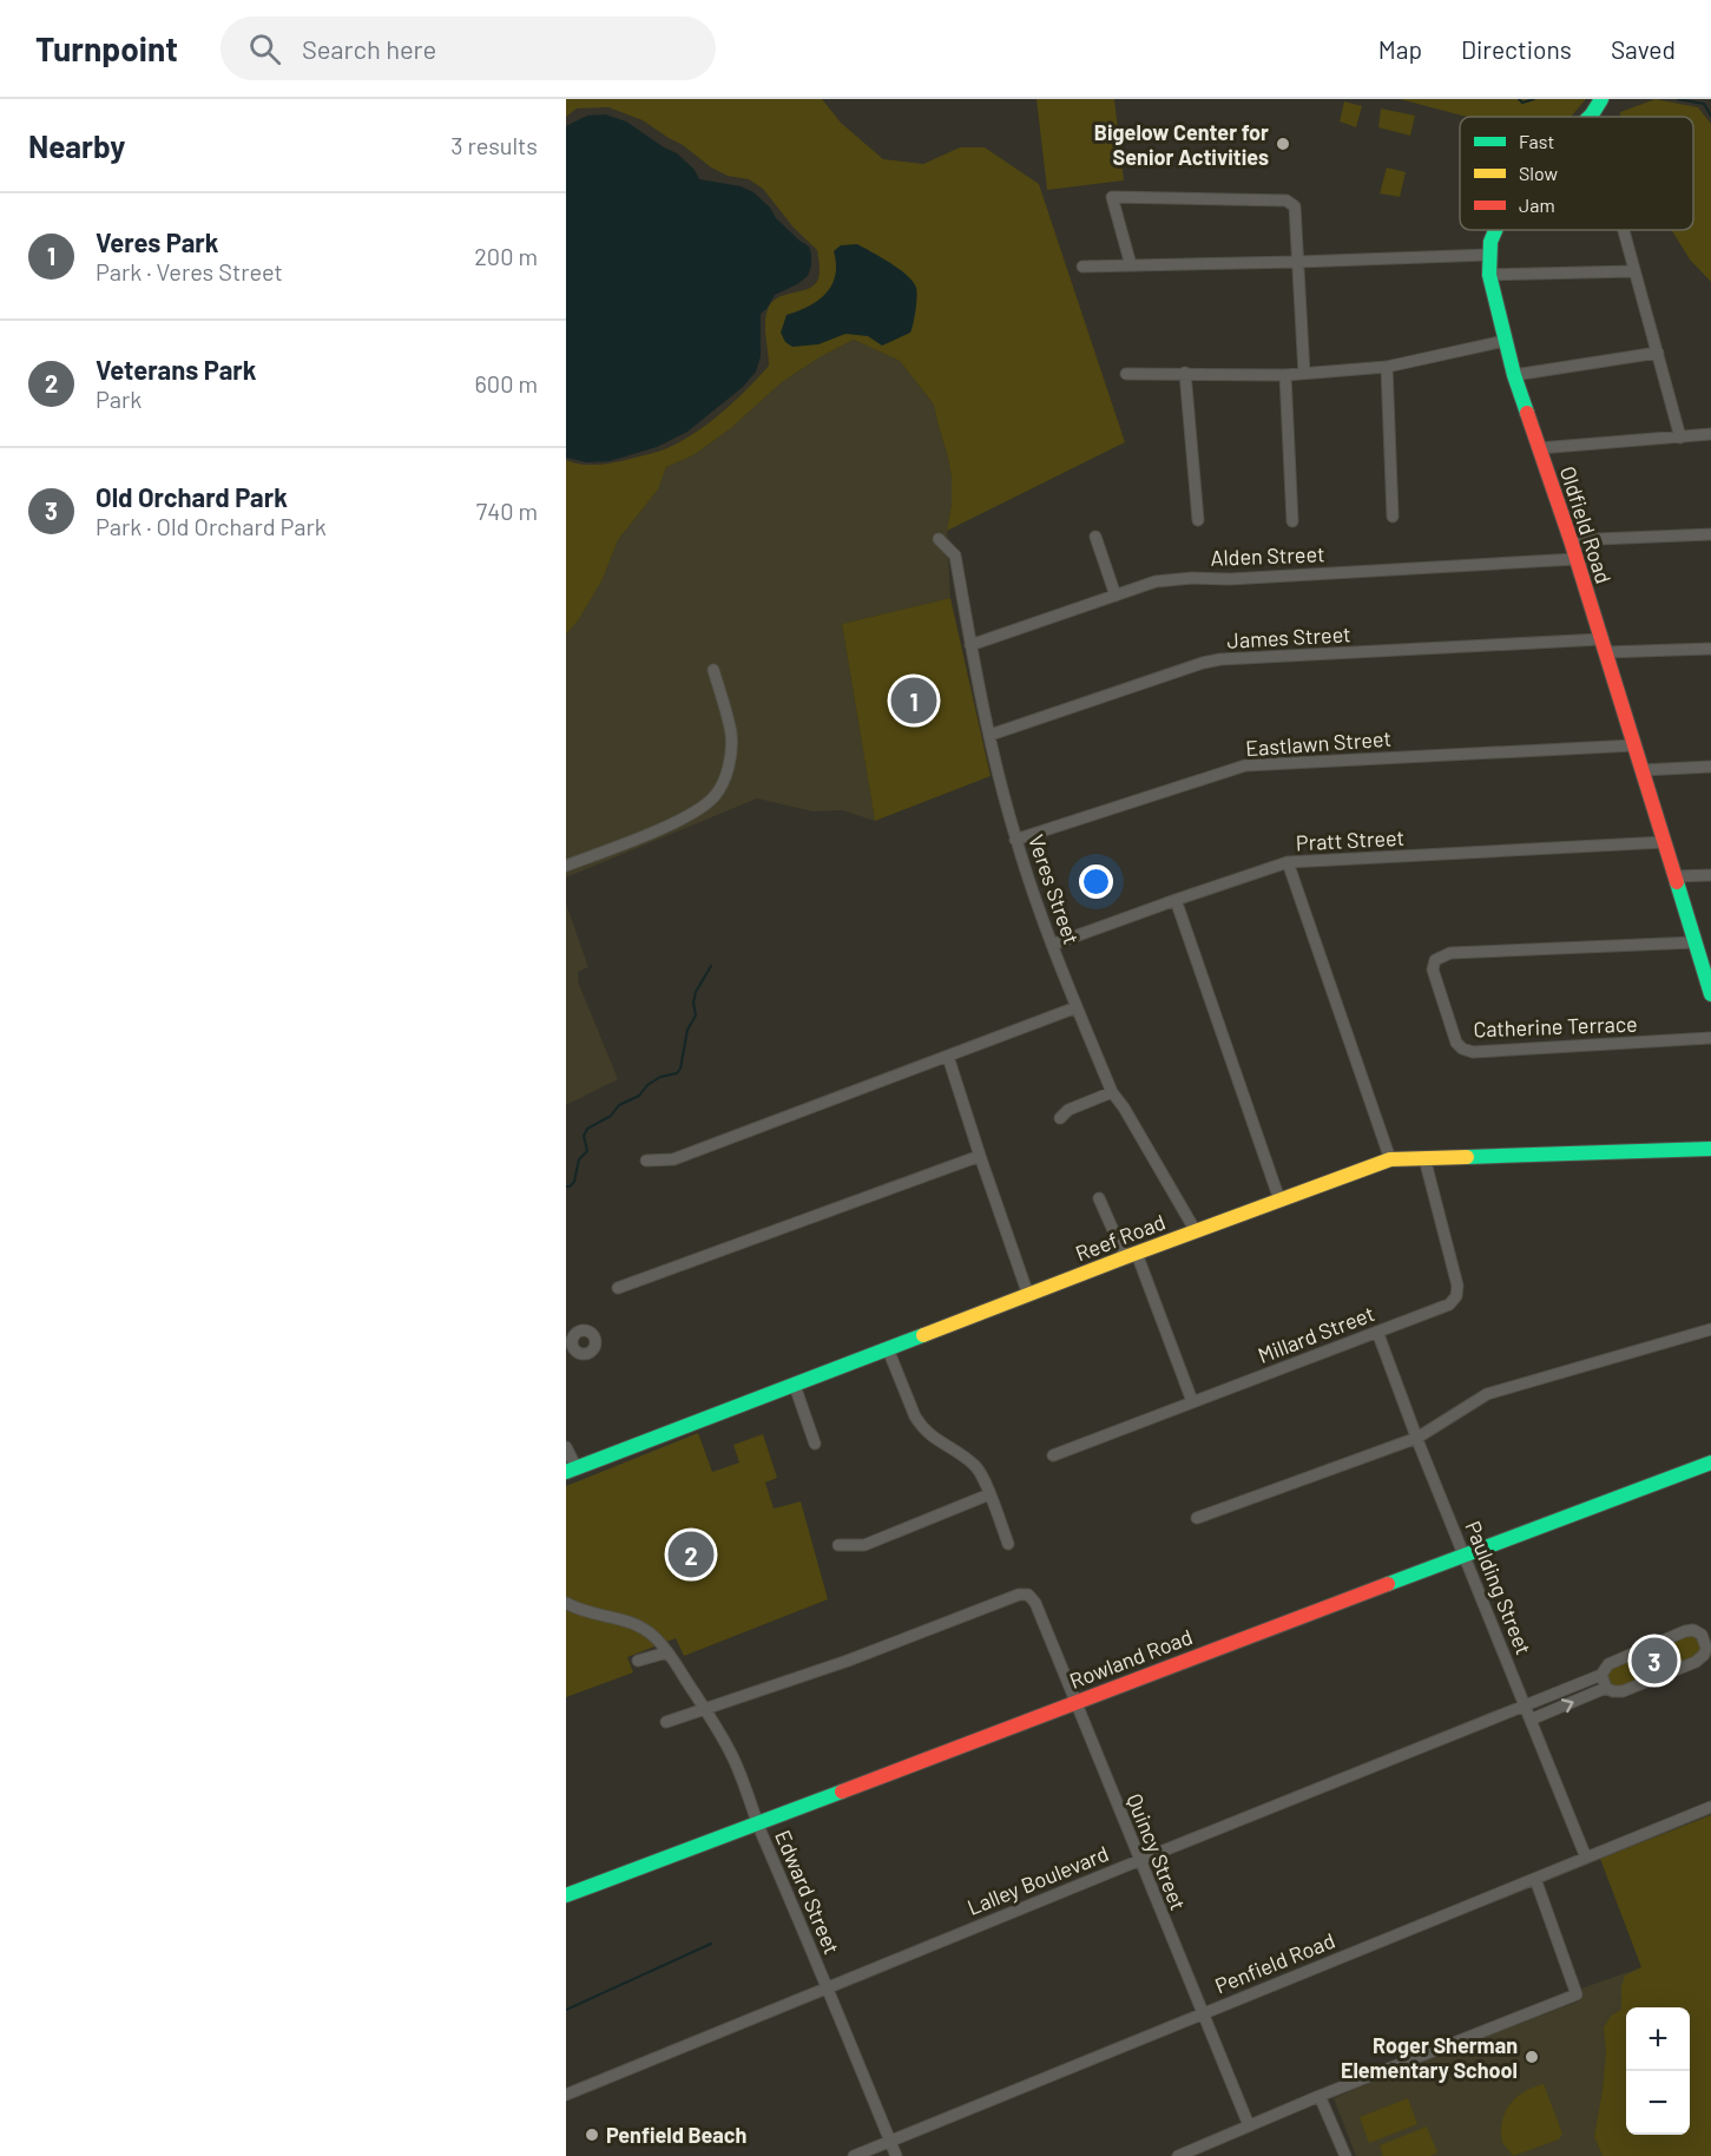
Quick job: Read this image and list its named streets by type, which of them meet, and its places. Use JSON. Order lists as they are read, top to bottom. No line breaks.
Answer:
{"streets":{"street":["Oldfield Road","Alden Street","James Street","Eastlawn Street","Pratt Street","Veres Street","Catherine Terrace","Reef Road","Millard Street","Paulding Street","Rowland Road","Quincy Street","Lalley Boulevard","Edward Street","Penfield Road"]},"crossings":[["Oldfield Road","Alden Street"],["Oldfield Road","James Street"],["Oldfield Road","Eastlawn Street"],["Oldfield Road","Pratt Street"],["Oldfield Road","Catherine Terrace"],["Alden Street","Veres Street"],["James Street","Veres Street"],["Eastlawn Street","Veres Street"],["Pratt Street","Veres Street"],["Veres Street","Reef Road"],["Reef Road","Millard Street"],["Millard Street","Paulding Street"],["Paulding Street","Rowland Road"],["Paulding Street","Lalley Boulevard"],["Paulding Street","Penfield Road"],["Rowland Road","Quincy Street"],["Rowland Road","Edward Street"],["Quincy Street","Lalley Boulevard"],["Quincy Street","Edward Street"],["Quincy Street","Penfield Road"],["Lalley Boulevard","Edward Street"],["Edward Street","Penfield Road"]],"places":["Bigelow Center for Senior Activities","Roger Sherman Elementary School","Penfield Beach"],"legend":["Fast","Slow","Jam"],"page":{"header":"Turnpoint","search":"Search here","nav":["Map","Directions","Saved"],"heading":["Nearby","3 results"],"list":[{"mark":"1","name":"Veres Park","note":"Park · Veres Street","value":"200 m"},{"mark":"2","name":"Veterans Park","note":"Park","value":"600 m"},{"mark":"3","name":"Old Orchard Park","note":"Park · Old Orchard Park","value":"740 m"}],"pins":["1","2","3"],"map_buttons":["+","−"]}}
